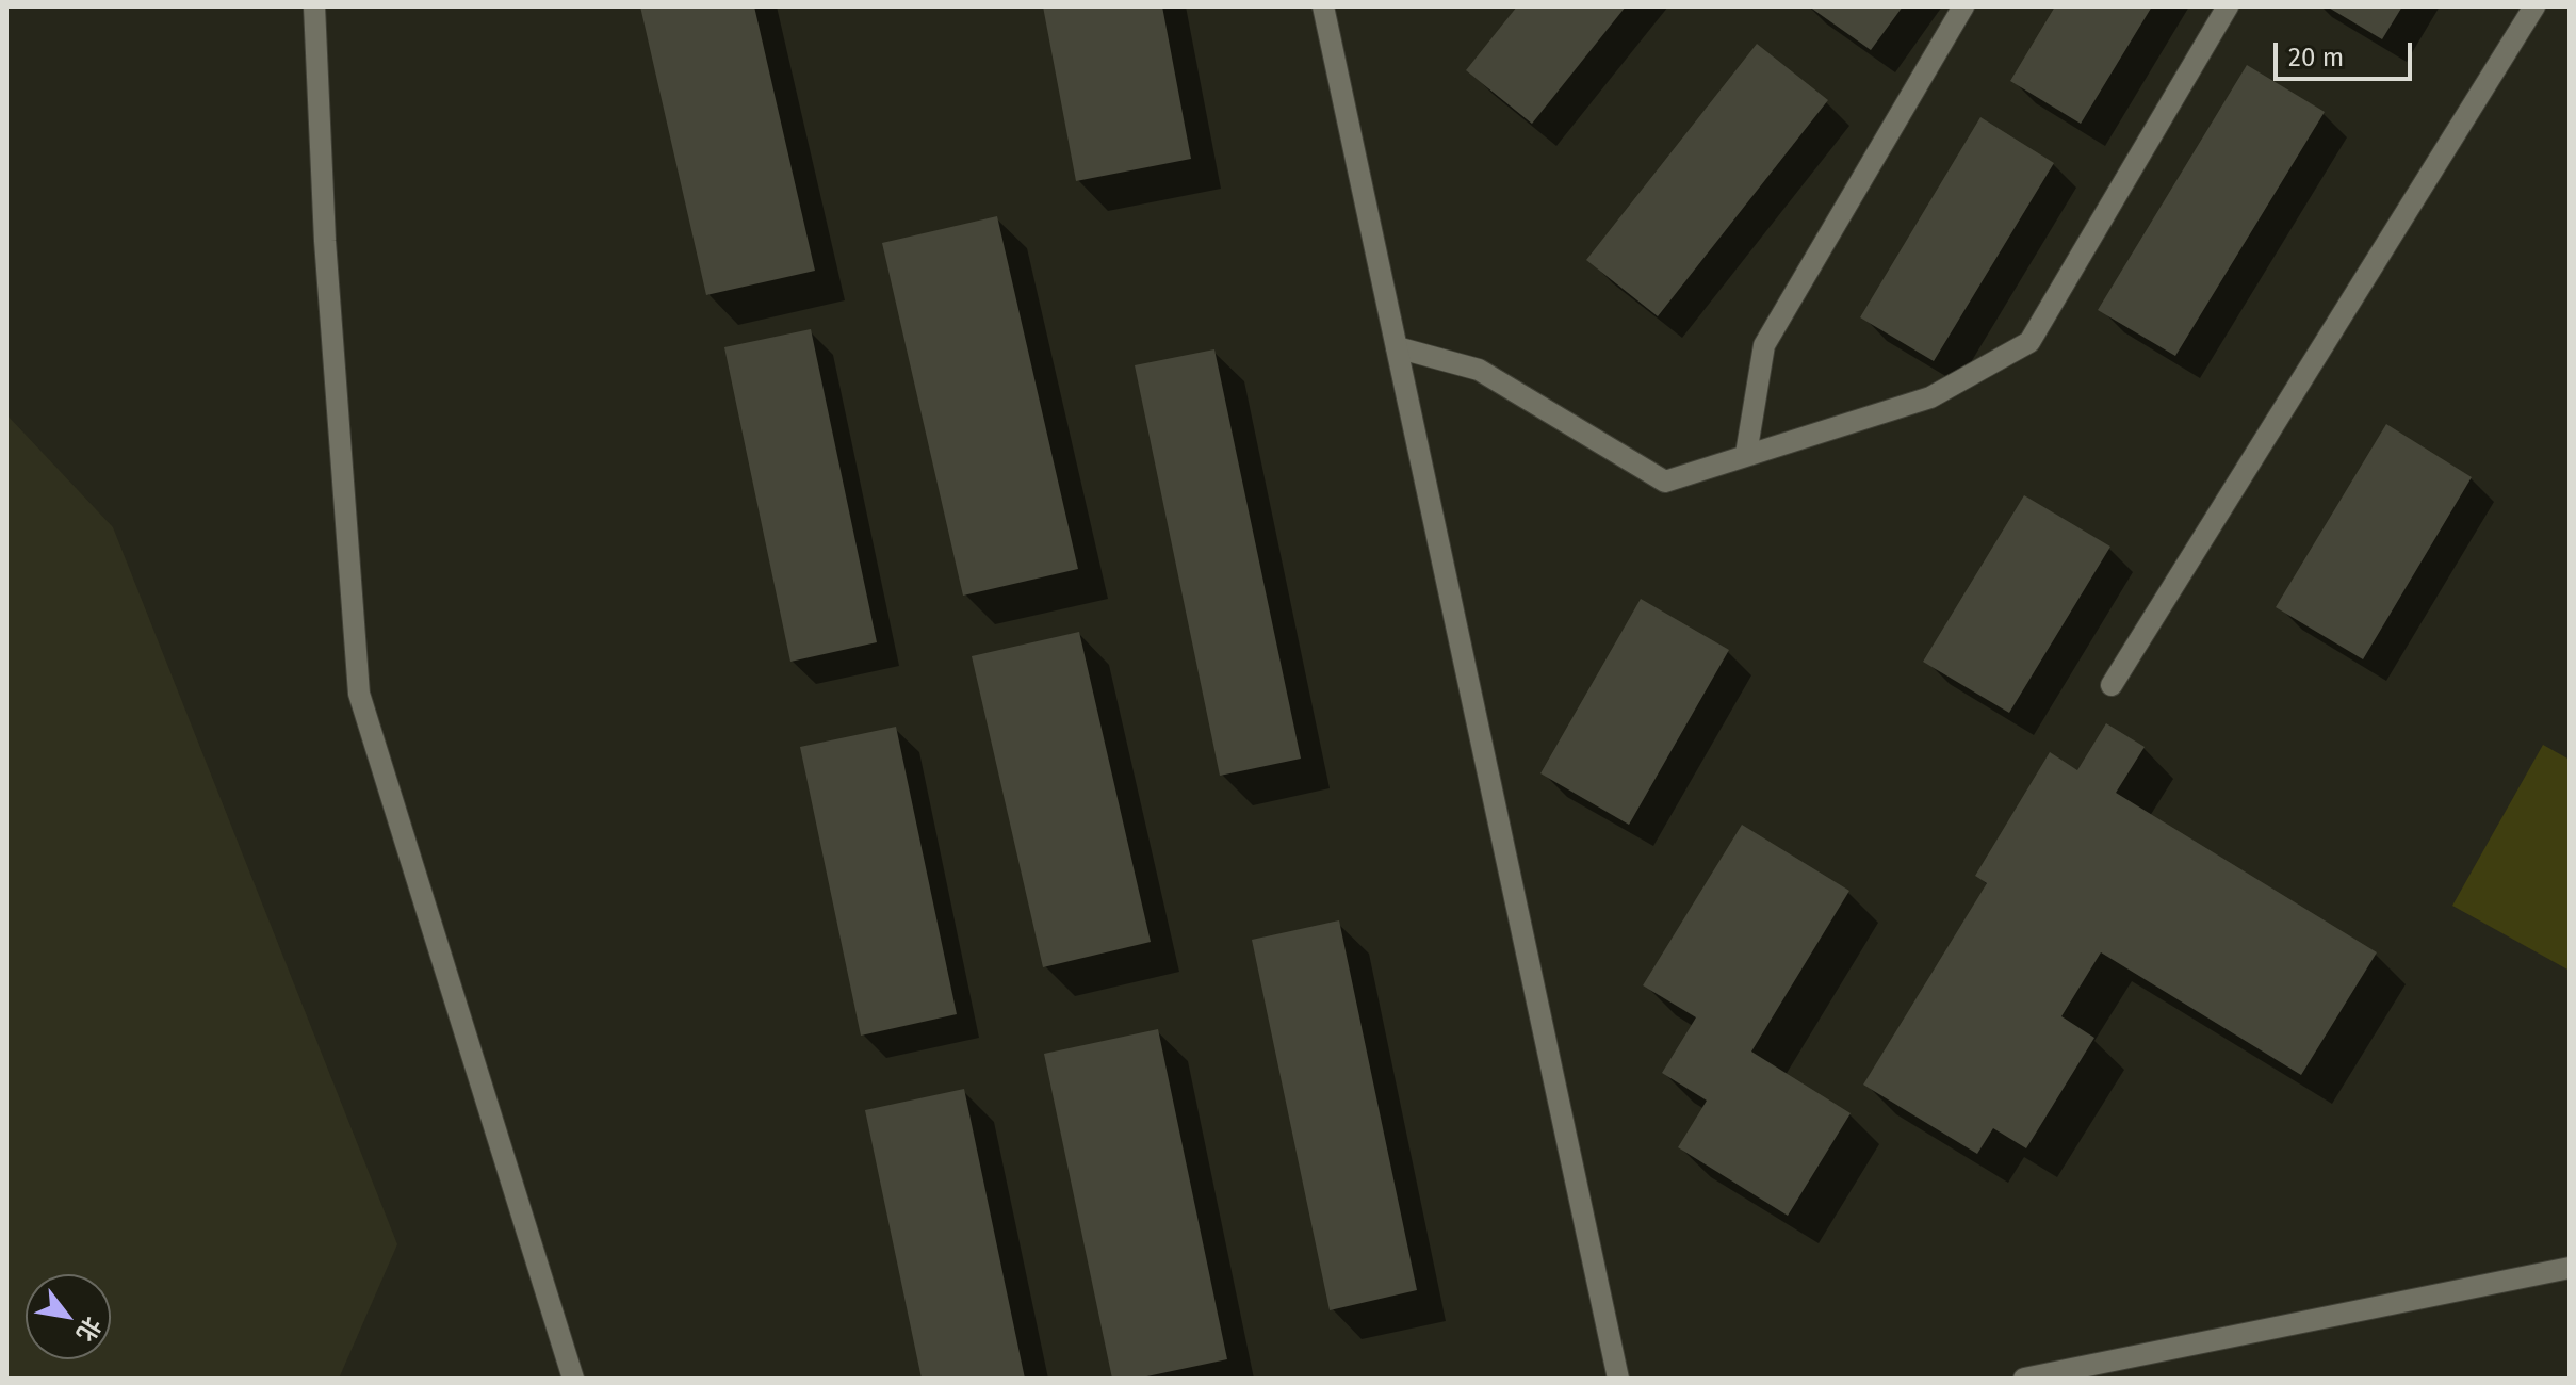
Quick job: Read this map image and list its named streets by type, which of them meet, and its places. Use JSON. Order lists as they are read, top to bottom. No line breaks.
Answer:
{"scale_bar":"20 m","north":"bottom right"}
